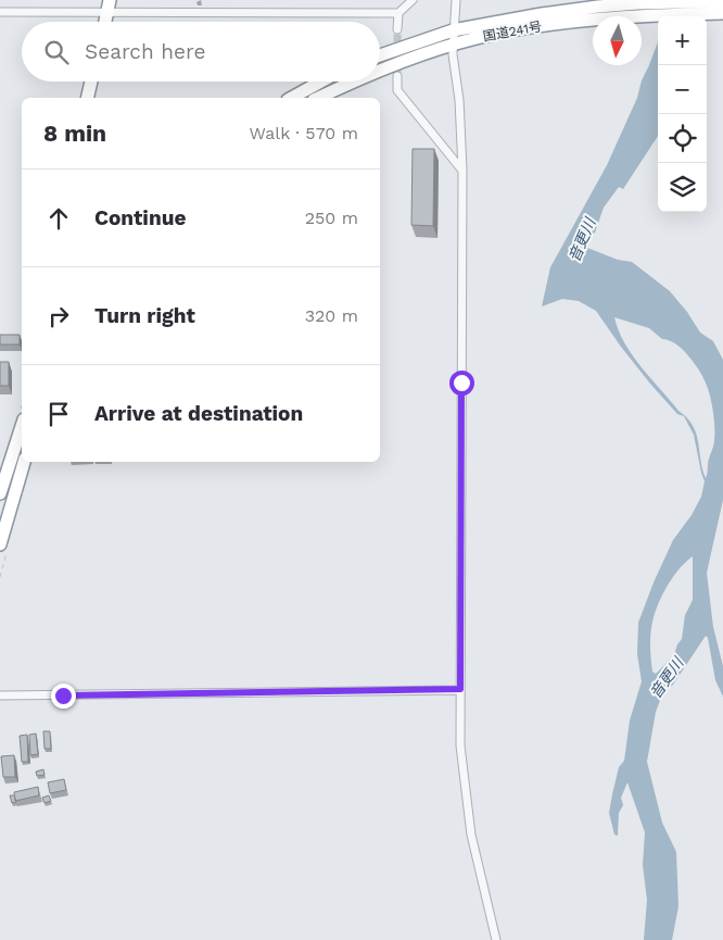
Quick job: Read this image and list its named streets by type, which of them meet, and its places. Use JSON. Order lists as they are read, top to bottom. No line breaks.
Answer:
{"streets":{"highway":["国道241号"]},"water":["音更川"],"north":"bottom","page":{"map_buttons":["+","−"],"search":"Search here","heading":["8 min","Walk · 570 m"],"list":[["Continue","250 m"],["Turn right","320 m"],"Arrive at destination"]}}
